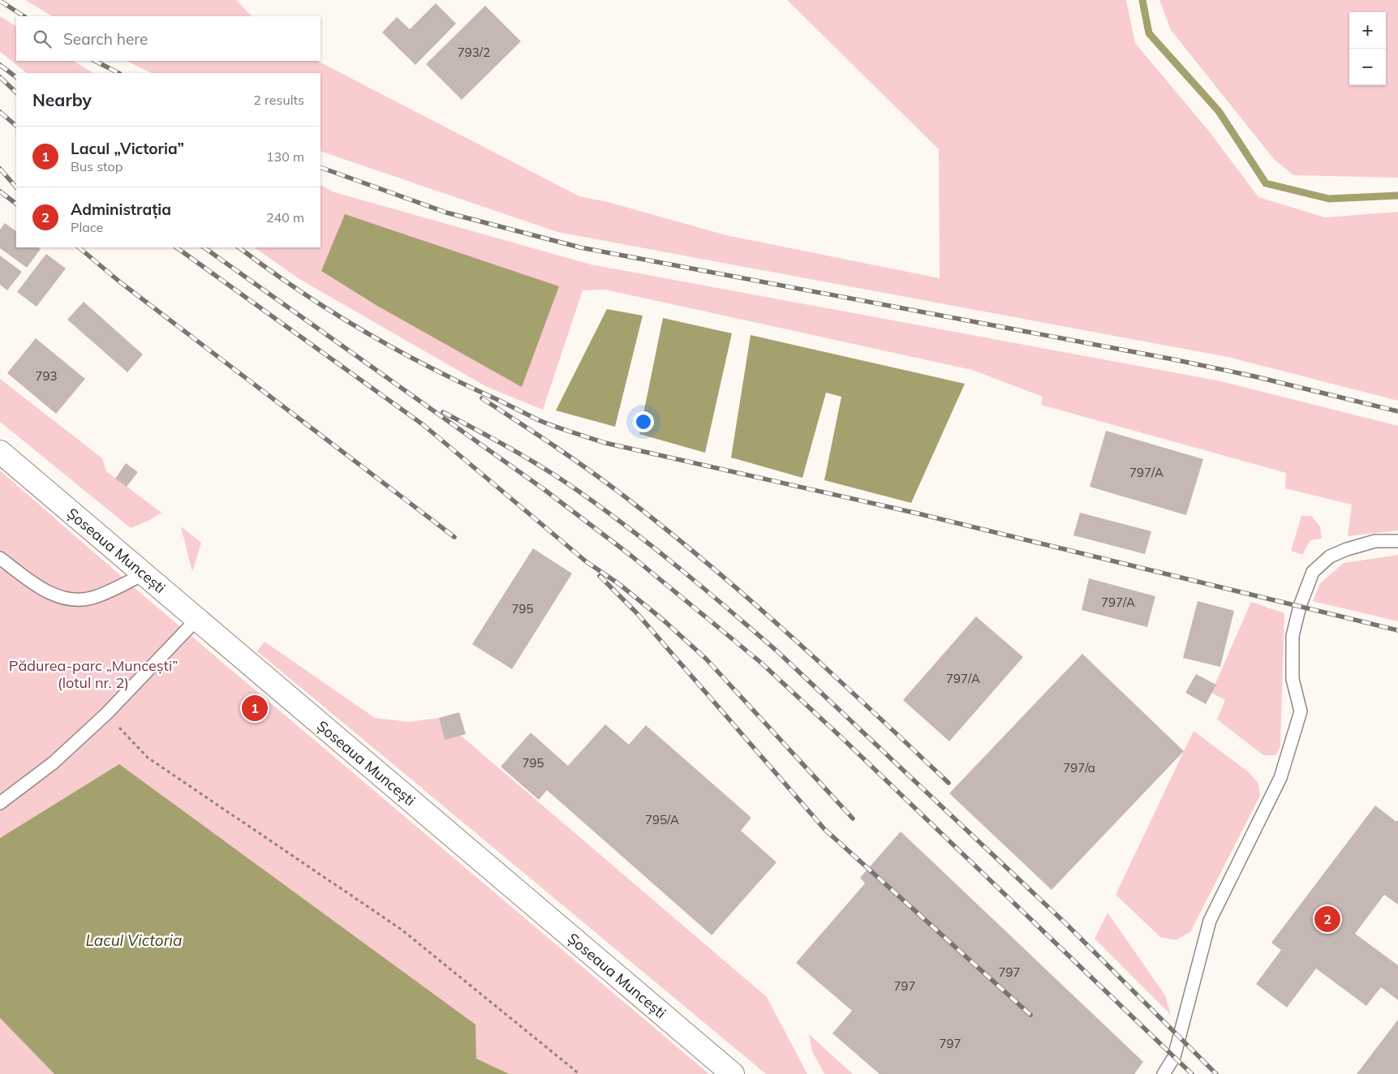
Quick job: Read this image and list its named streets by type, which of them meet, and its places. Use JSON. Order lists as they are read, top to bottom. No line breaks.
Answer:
{"streets":{"main road":["Șoseaua Muncești"]},"water":["Lacul Victoria"],"parks":["Pădurea-parc „Muncești” (lotul nr. 2)"],"house_numbers":["793/2","793","797/A","797/A","795","797/A","795","797/a","795/A","797","797","797"],"page":{"map_buttons":["+","−"],"search":"Search here","heading":["Nearby","2 results"],"list":[{"mark":"1","name":"Lacul „Victoria”","note":"Bus stop","value":"130 m"},{"mark":"2","name":"Administrația","note":"Place","value":"240 m"}],"pins":["1","2"]}}
